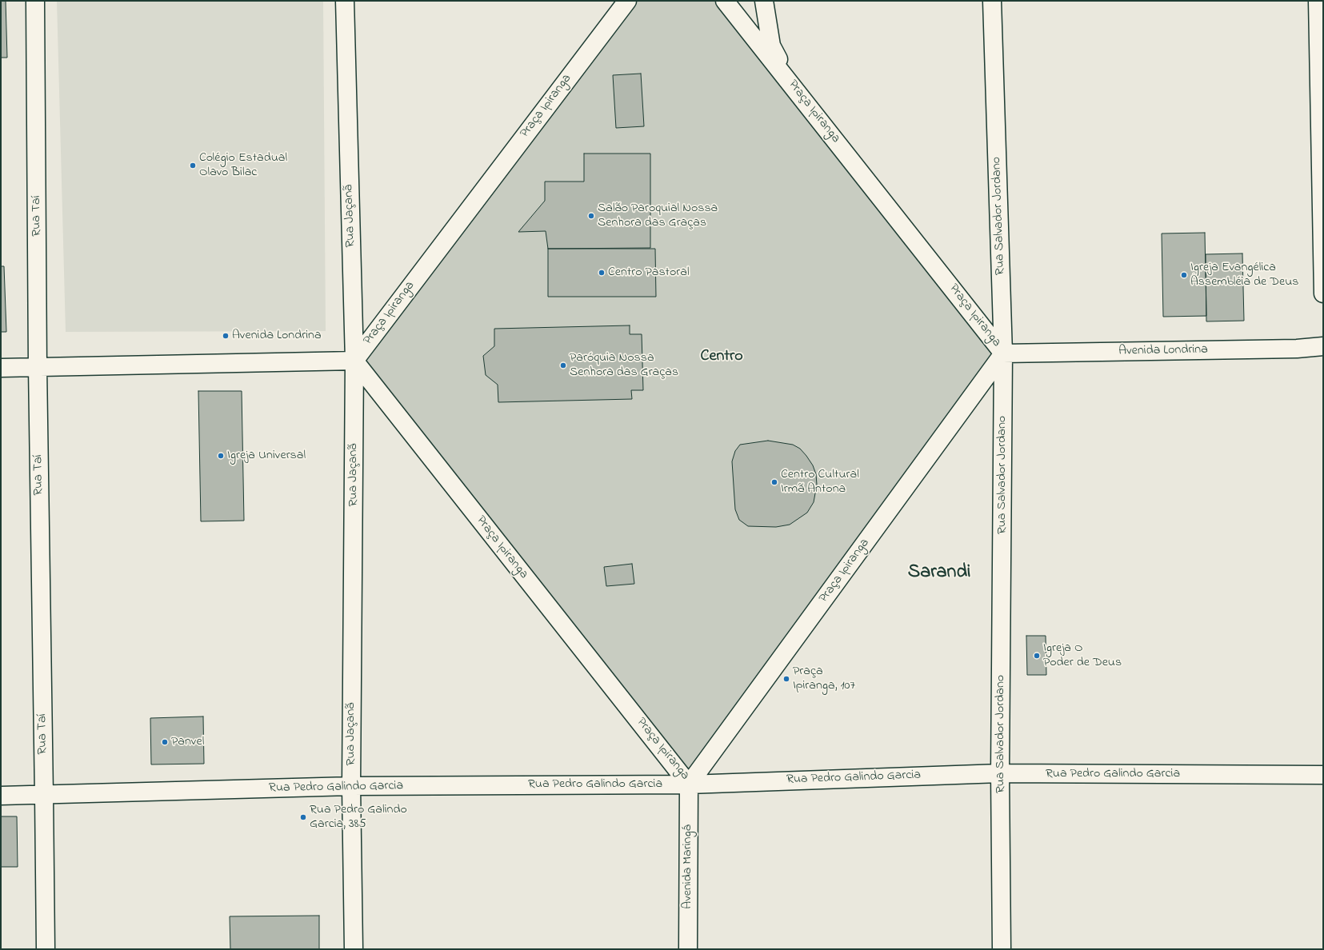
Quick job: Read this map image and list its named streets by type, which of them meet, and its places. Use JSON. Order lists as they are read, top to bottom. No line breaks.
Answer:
{"streets":{"street":["Praça Ipiranga","Rua Taí","Rua Jaçanã","Rua Salvador Jordano","Avenida Londrina","Rua Pedro Galindo Garcia","Avenida Maringá"]},"crossings":[["Praça Ipiranga","Rua Jaçanã"],["Praça Ipiranga","Rua Salvador Jordano"],["Praça Ipiranga","Avenida Londrina"],["Praça Ipiranga","Rua Pedro Galindo Garcia"],["Praça Ipiranga","Avenida Maringá"],["Rua Taí","Rua Pedro Galindo Garcia"],["Rua Jaçanã","Rua Pedro Galindo Garcia"],["Rua Salvador Jordano","Avenida Londrina"],["Rua Salvador Jordano","Rua Pedro Galindo Garcia"],["Rua Pedro Galindo Garcia","Avenida Maringá"]],"districts":["Centro","Sarandi"],"places":["Colégio Estadual Olavo Bilac","Salão Paroquial Nossa Senhora das Graças","Centro Pastoral","Igreja Evangélica Assembléia de Deus","Avenida Londrina","Paróquia Nossa Senhora das Graças","Igreja Universal","Centro Cultural Irmã Antona","Igreja O Poder de Deus","Praça Ipiranga, 107","Panvel","Rua Pedro Galindo Garcia, 385"]}
